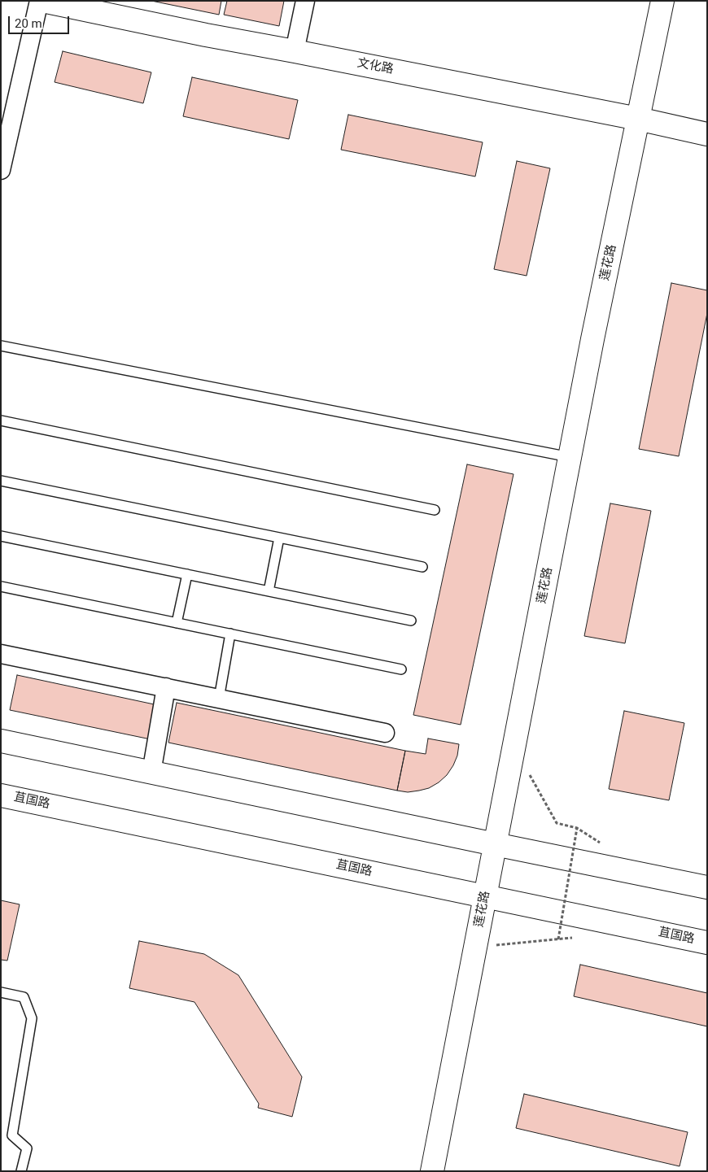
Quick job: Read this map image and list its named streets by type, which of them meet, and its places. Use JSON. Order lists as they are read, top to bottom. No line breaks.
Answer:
{"streets":{"street":["文化路","莲花路","苴国路"]},"crossings":[["文化路","莲花路"],["莲花路","苴国路"]],"scale_bar":"20 m"}
